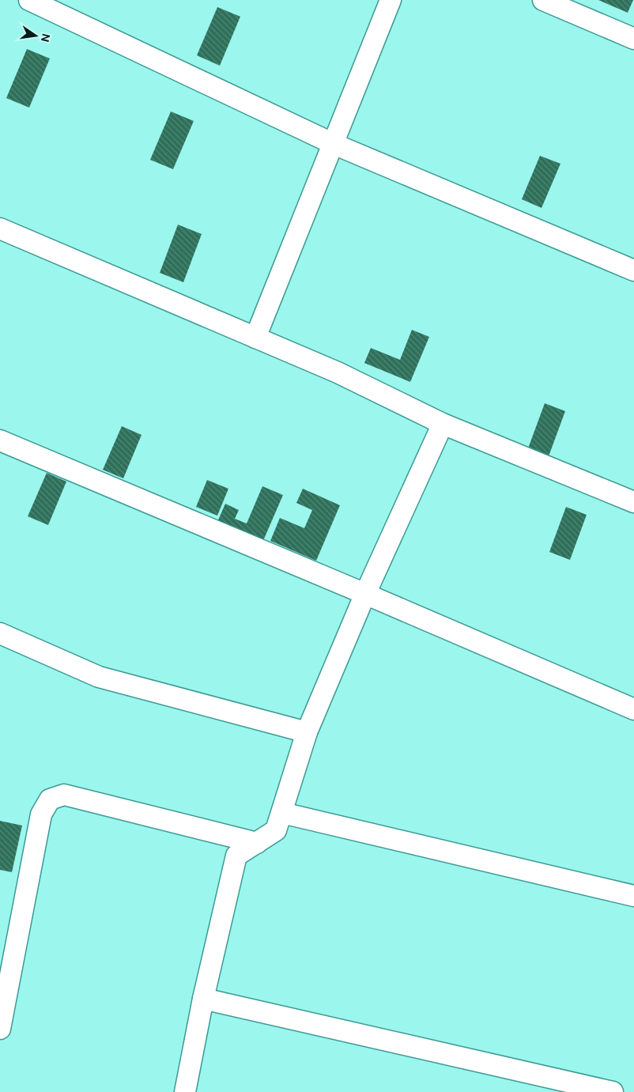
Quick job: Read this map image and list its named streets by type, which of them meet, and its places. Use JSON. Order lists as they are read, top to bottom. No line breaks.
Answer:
{"north":"right"}
